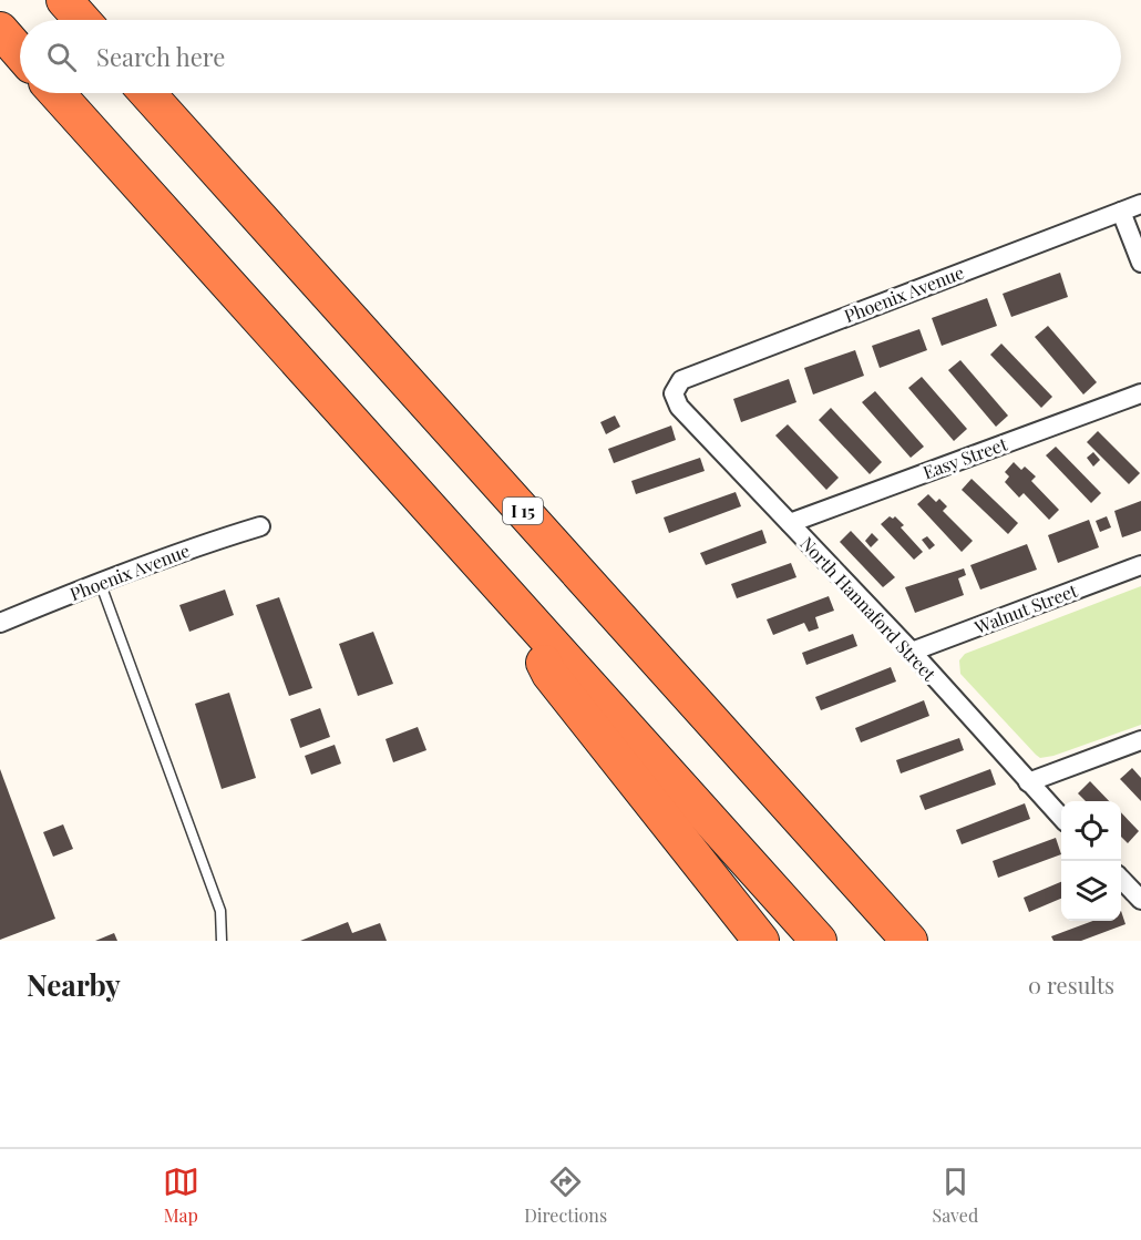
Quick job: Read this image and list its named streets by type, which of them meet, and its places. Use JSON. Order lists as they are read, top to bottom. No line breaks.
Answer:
{"streets":{"highway":["I 15"],"street":["Phoenix Avenue","Easy Street","North Hannaford Street","Walnut Street"]},"crossings":[["Phoenix Avenue","North Hannaford Street"],["Easy Street","North Hannaford Street"],["North Hannaford Street","Walnut Street"]],"page":{"search":"Search here","heading":["Nearby","0 results"],"nav":["Map","Directions","Saved"]}}
